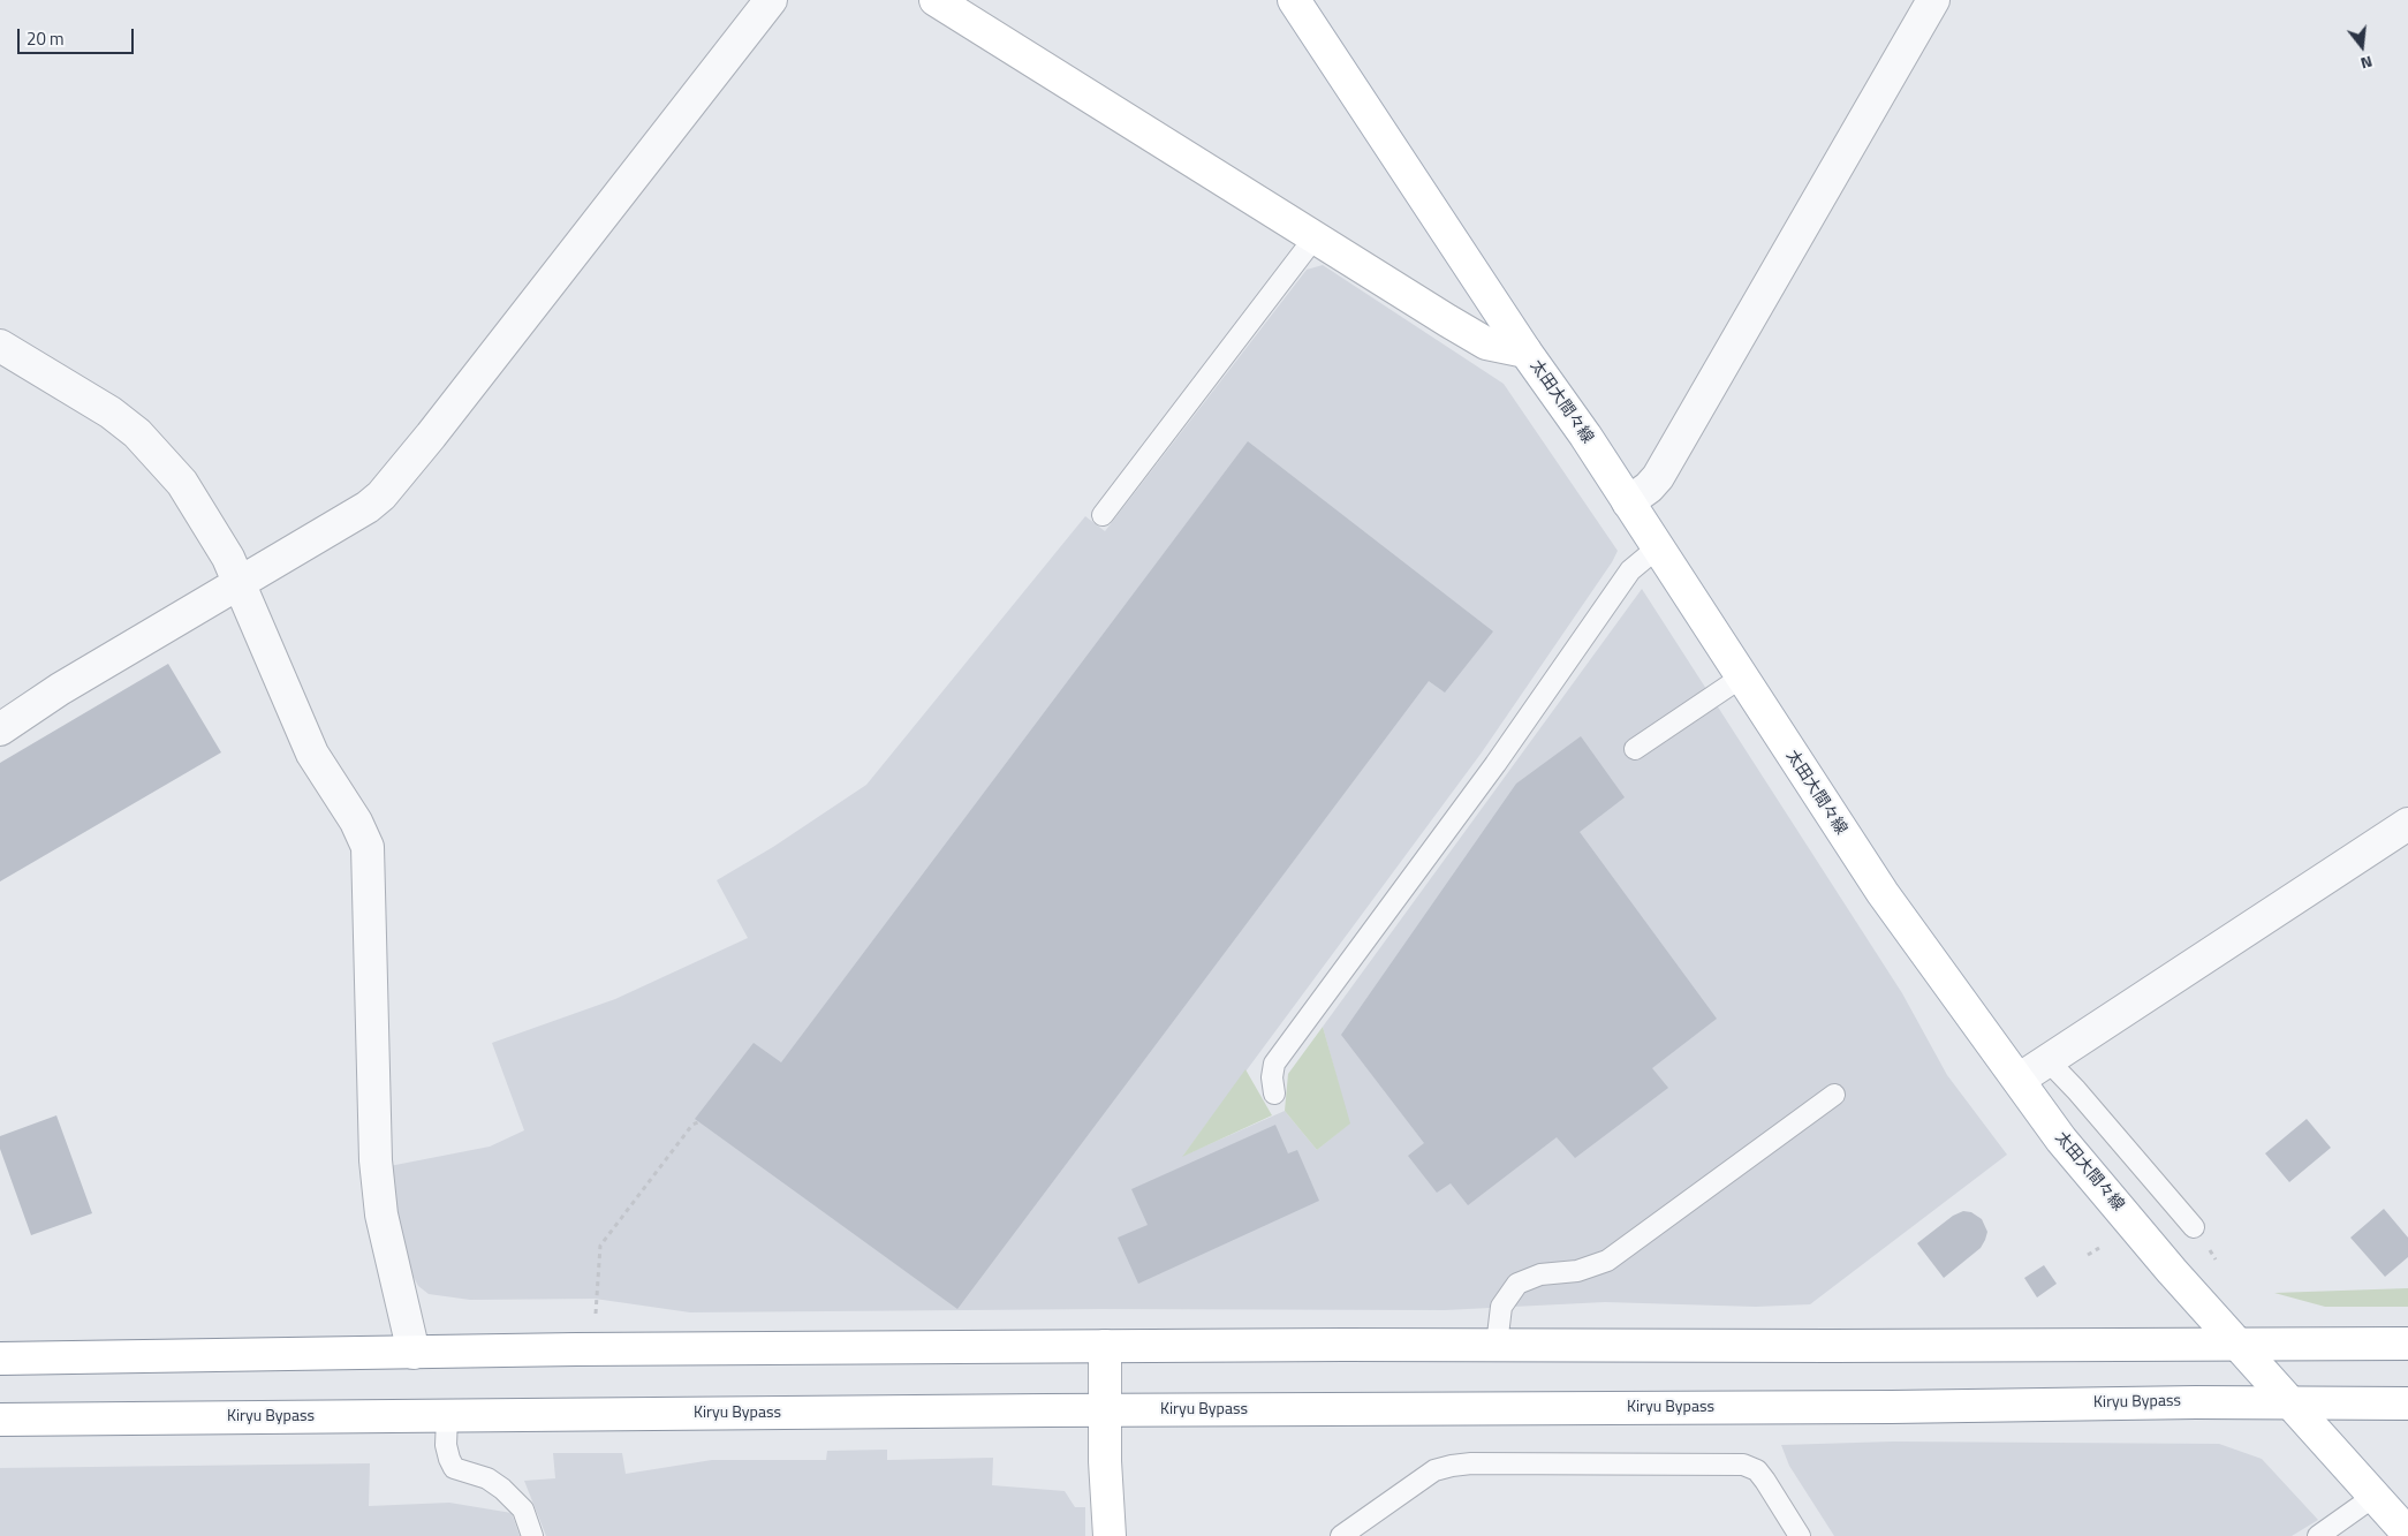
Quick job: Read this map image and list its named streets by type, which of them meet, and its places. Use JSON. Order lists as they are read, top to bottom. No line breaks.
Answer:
{"streets":{"main road":["太田大間々線","Kiryu Bypass"]},"crossings":[["太田大間々線","Kiryu Bypass"]],"scale_bar":"20 m","north":"bottom"}
